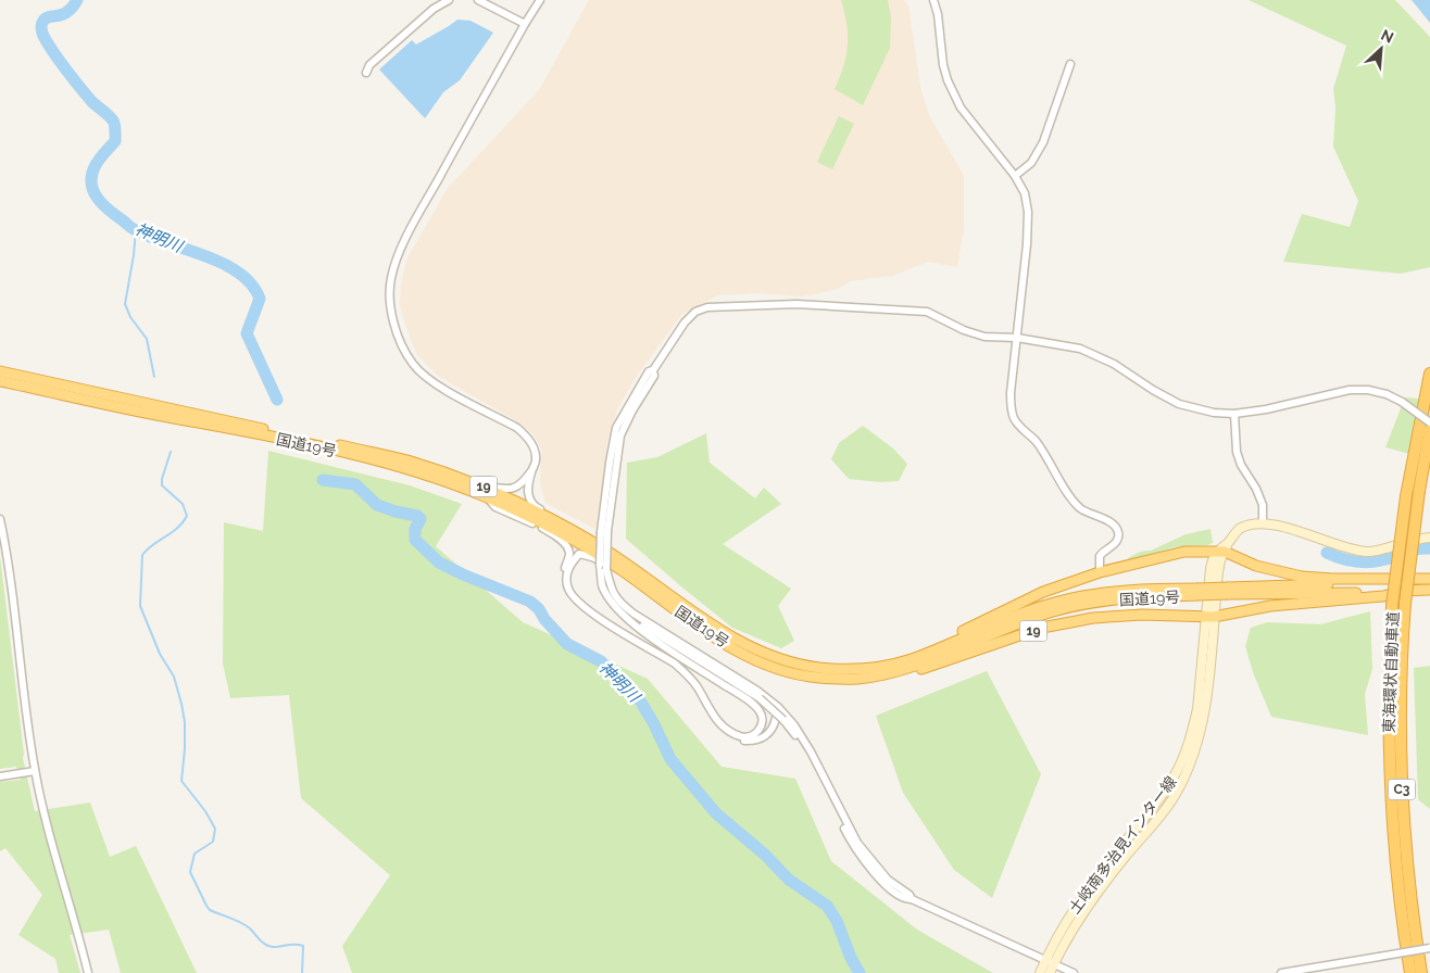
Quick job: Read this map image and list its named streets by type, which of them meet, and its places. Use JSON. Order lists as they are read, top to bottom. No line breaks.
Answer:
{"streets":{"highway":["国道19号","19","東海環状自動車道","C3"],"main road":["土岐南多治見インター線"]},"crossings":[["国道19号","19"],["19","土岐南多治見インター線"]],"water":["神明川"],"north":"top right"}
